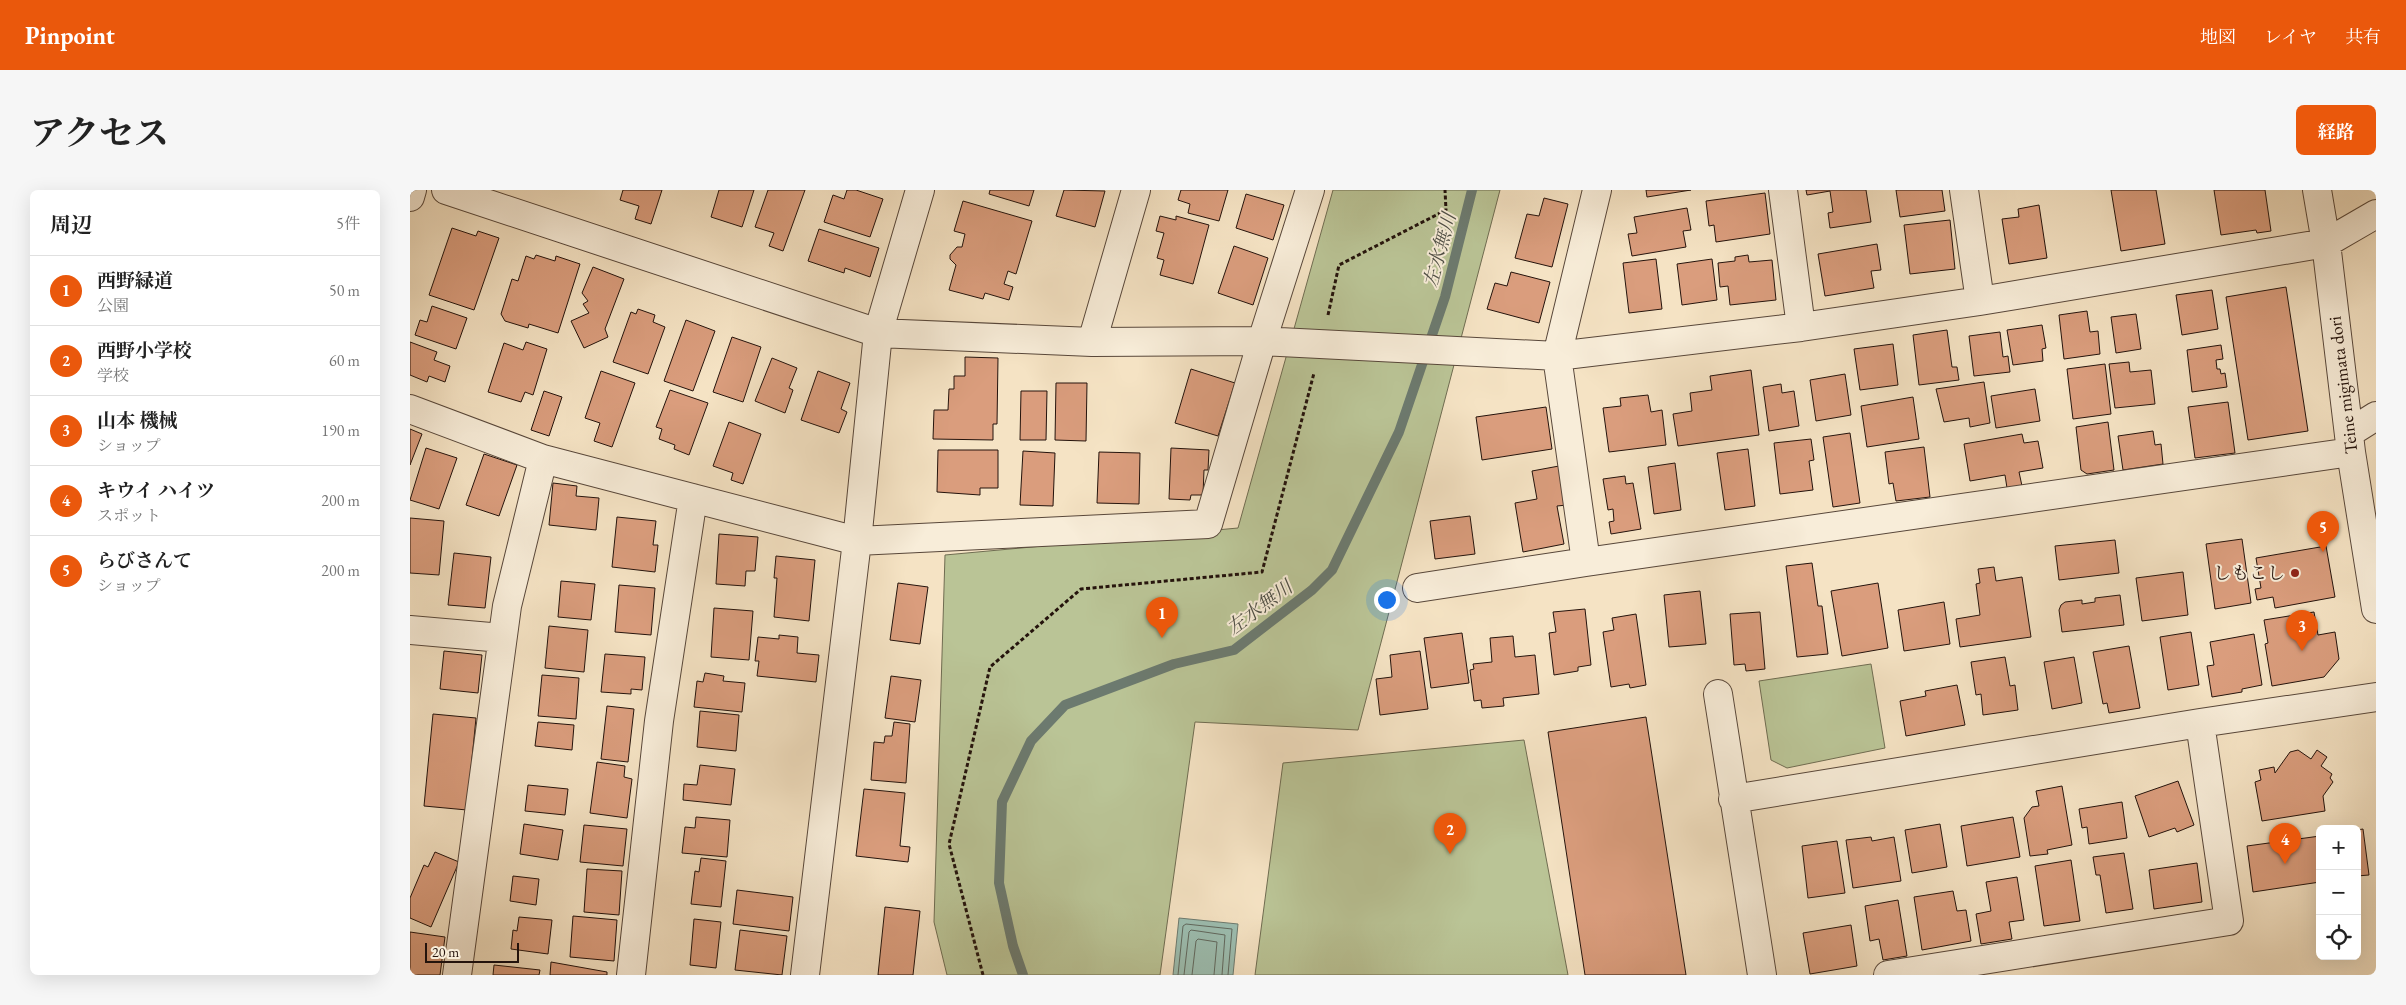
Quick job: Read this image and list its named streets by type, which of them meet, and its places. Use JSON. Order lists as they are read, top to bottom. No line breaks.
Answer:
{"streets":{"street":["Teine migimata dori"]},"water":["左水無川"],"places":["しもこし"],"scale_bar":"20 m","page":{"header":"Pinpoint","nav":["地図","レイヤ","共有"],"title":"アクセス","buttons":"経路","heading":["周辺","5件"],"list":[{"mark":"1","name":"西野緑道","note":"公園","value":"50 m"},{"mark":"2","name":"西野小学校","note":"学校","value":"60 m"},{"mark":"3","name":"山本 機械","note":"ショップ","value":"190 m"},{"mark":"4","name":"キウイ ハイツ","note":"スポット","value":"200 m"},{"mark":"5","name":"らびさんて","note":"ショップ","value":"200 m"}],"pins":["5","1","3","2","4"],"map_buttons":["+","−"],"scale":"20 m"}}
